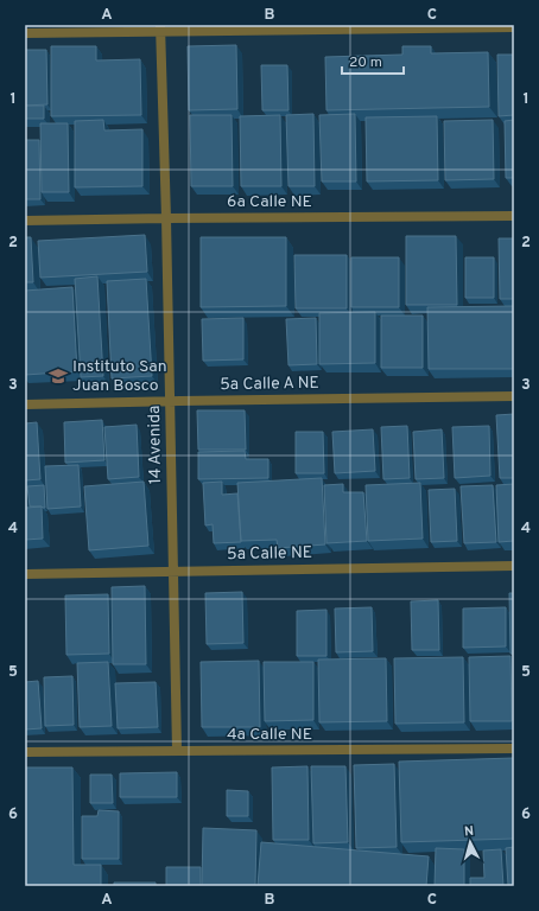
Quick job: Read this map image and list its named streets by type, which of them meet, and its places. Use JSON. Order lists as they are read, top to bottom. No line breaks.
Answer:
{"streets":{"street":["6a Calle NE","5a Calle A NE","14 Avenida","5a Calle NE","4a Calle NE"]},"crossings":[["6a Calle NE","14 Avenida"],["5a Calle A NE","14 Avenida"],["14 Avenida","5a Calle NE"],["14 Avenida","4a Calle NE"]],"places":{"school or university":["Instituto San Juan Bosco"]},"scale_bar":"20 m","north":"top","grid":{"columns":["A","B","C"],"rows":["1","2","3","4","5","6"]}}
